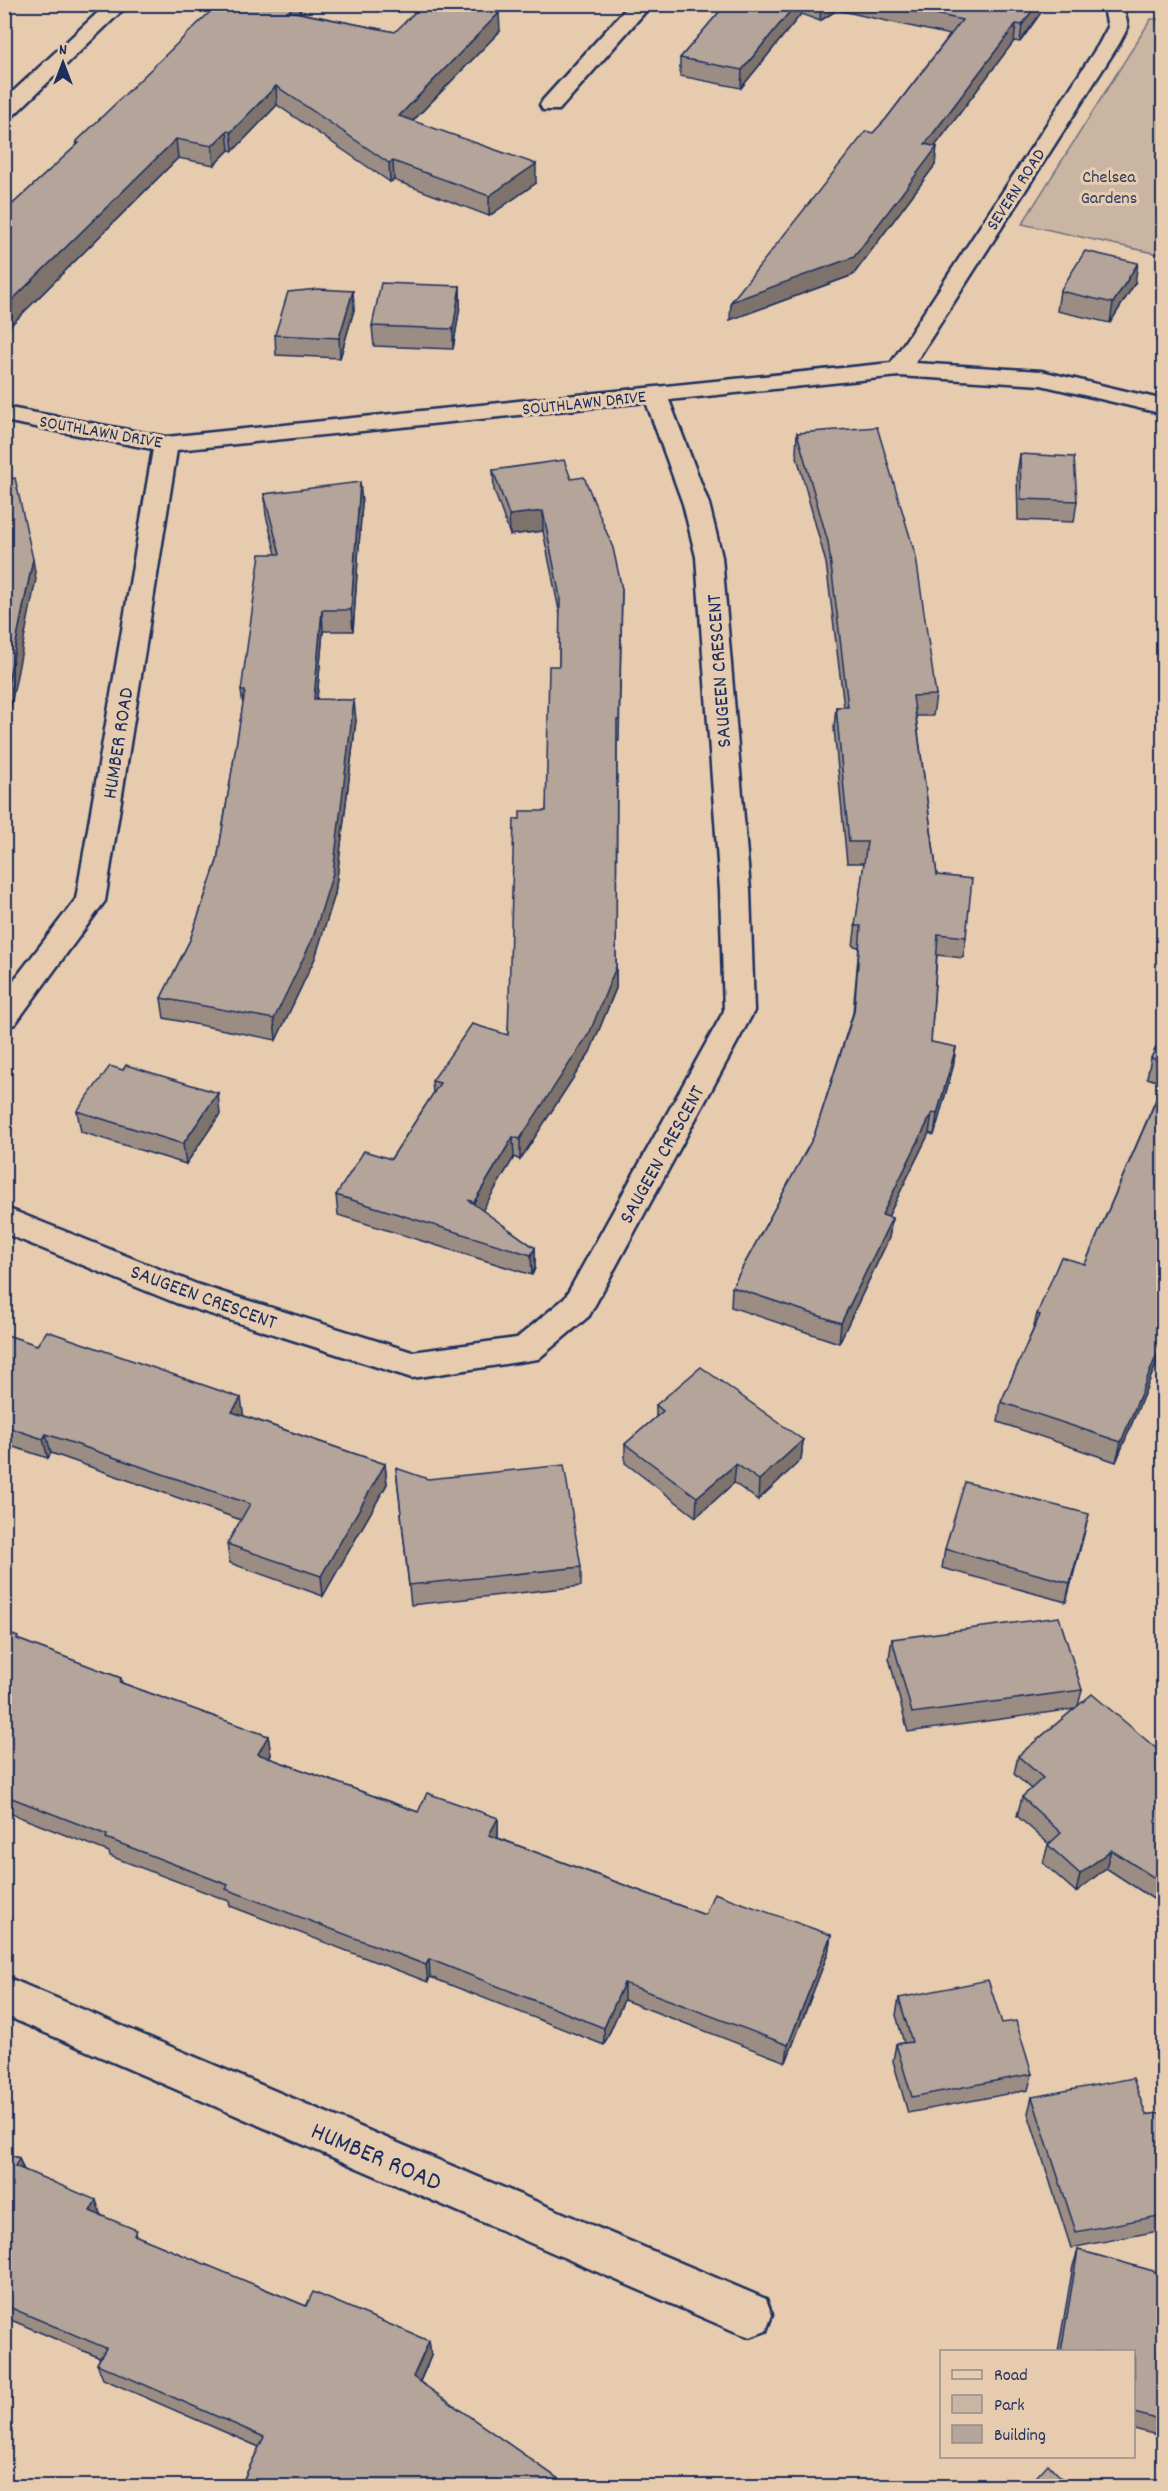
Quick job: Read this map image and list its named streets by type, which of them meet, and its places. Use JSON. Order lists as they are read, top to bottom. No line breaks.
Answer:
{"streets":{"street":["SEVERN ROAD","SOUTHLAWN DRIVE","SAUGEEN CRESCENT","HUMBER ROAD"]},"crossings":[["SEVERN ROAD","SOUTHLAWN DRIVE"],["SOUTHLAWN DRIVE","SAUGEEN CRESCENT"],["SOUTHLAWN DRIVE","HUMBER ROAD"]],"parks":["Chelsea Gardens"],"legend":["Road","Park","Building"],"north":"top"}
